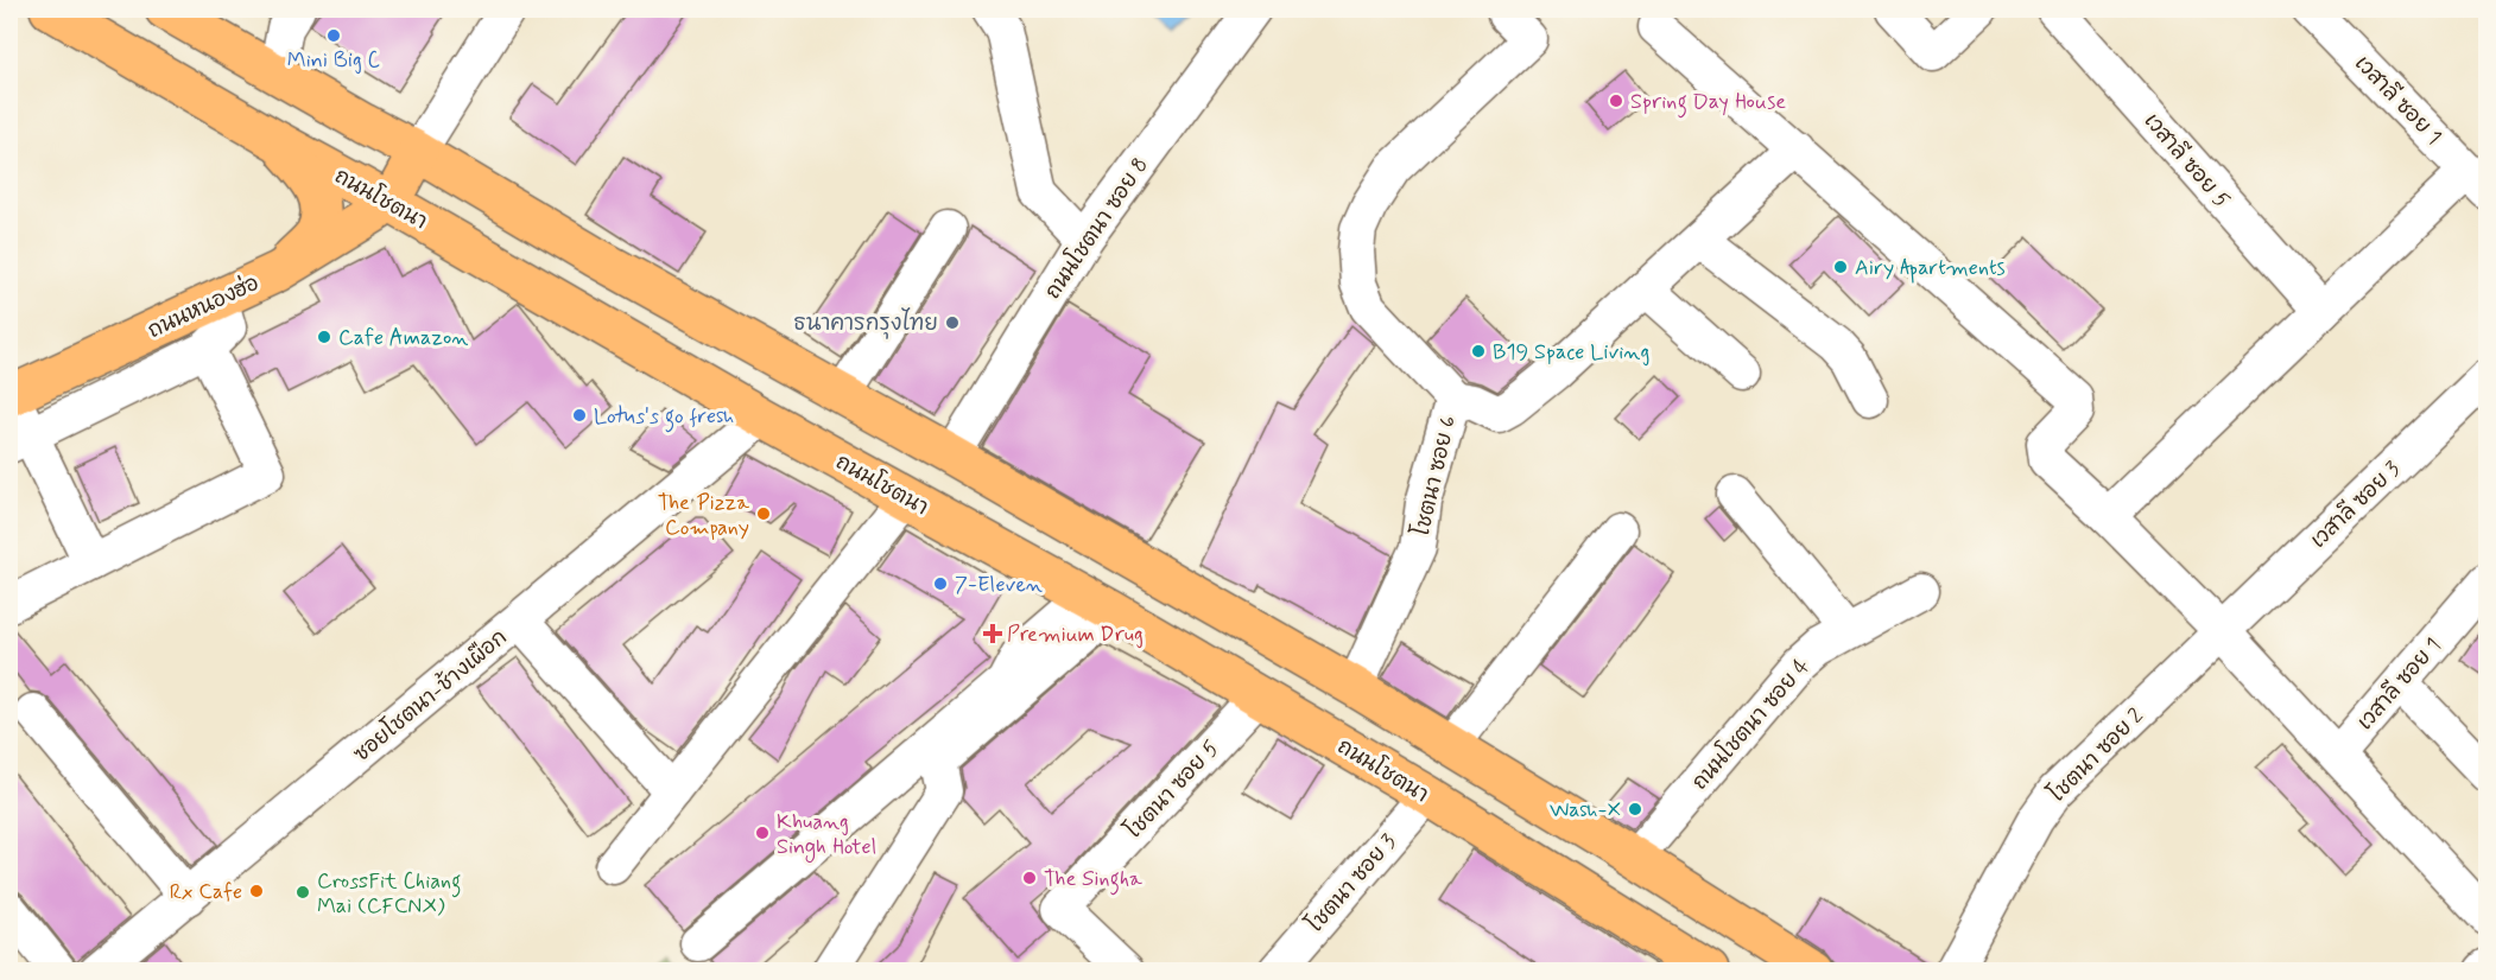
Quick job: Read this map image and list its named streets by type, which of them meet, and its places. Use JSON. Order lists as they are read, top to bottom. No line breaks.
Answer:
{"streets":{"main road":["ถนนโชตนา","ถนนหนองฮ่อ"],"street":["เวสาลี ซอย 1","เวสาลี ซอย 5","ถนนโชตนา ซอย 8","โชตนา ซอย 6","เวสาลี ซอย 3","ซอยโชตนา-ช้างเผือก","ถนนโชตนา ซอย 4","โชตนา ซอย 2","โชตนา ซอย 5","โชตนา ซอย 3"]},"crossings":[["ถนนโชตนา","ถนนหนองฮ่อ"],["ถนนโชตนา","ซอยโชตนา-ช้างเผือก"],["ถนนโชตนา","โชตนา ซอย 5"],["ถนนโชตนา","โชตนา ซอย 3"],["เวสาลี ซอย 3","โชตนา ซอย 2"]],"places":{"other":["Mini Big C","Spring Day House","Airy Apartments","ธนาคารกรุงไทย","Cafe Amazon","B19 Space Living","Lotus's go fresh","The Pizza Company","7-Eleven","Wash-X","Khuang Singh Hotel","The Singha","Rx Cafe","CrossFit Chiang Mai (CFCNX)"],"health":["Premium Drug"]}}
